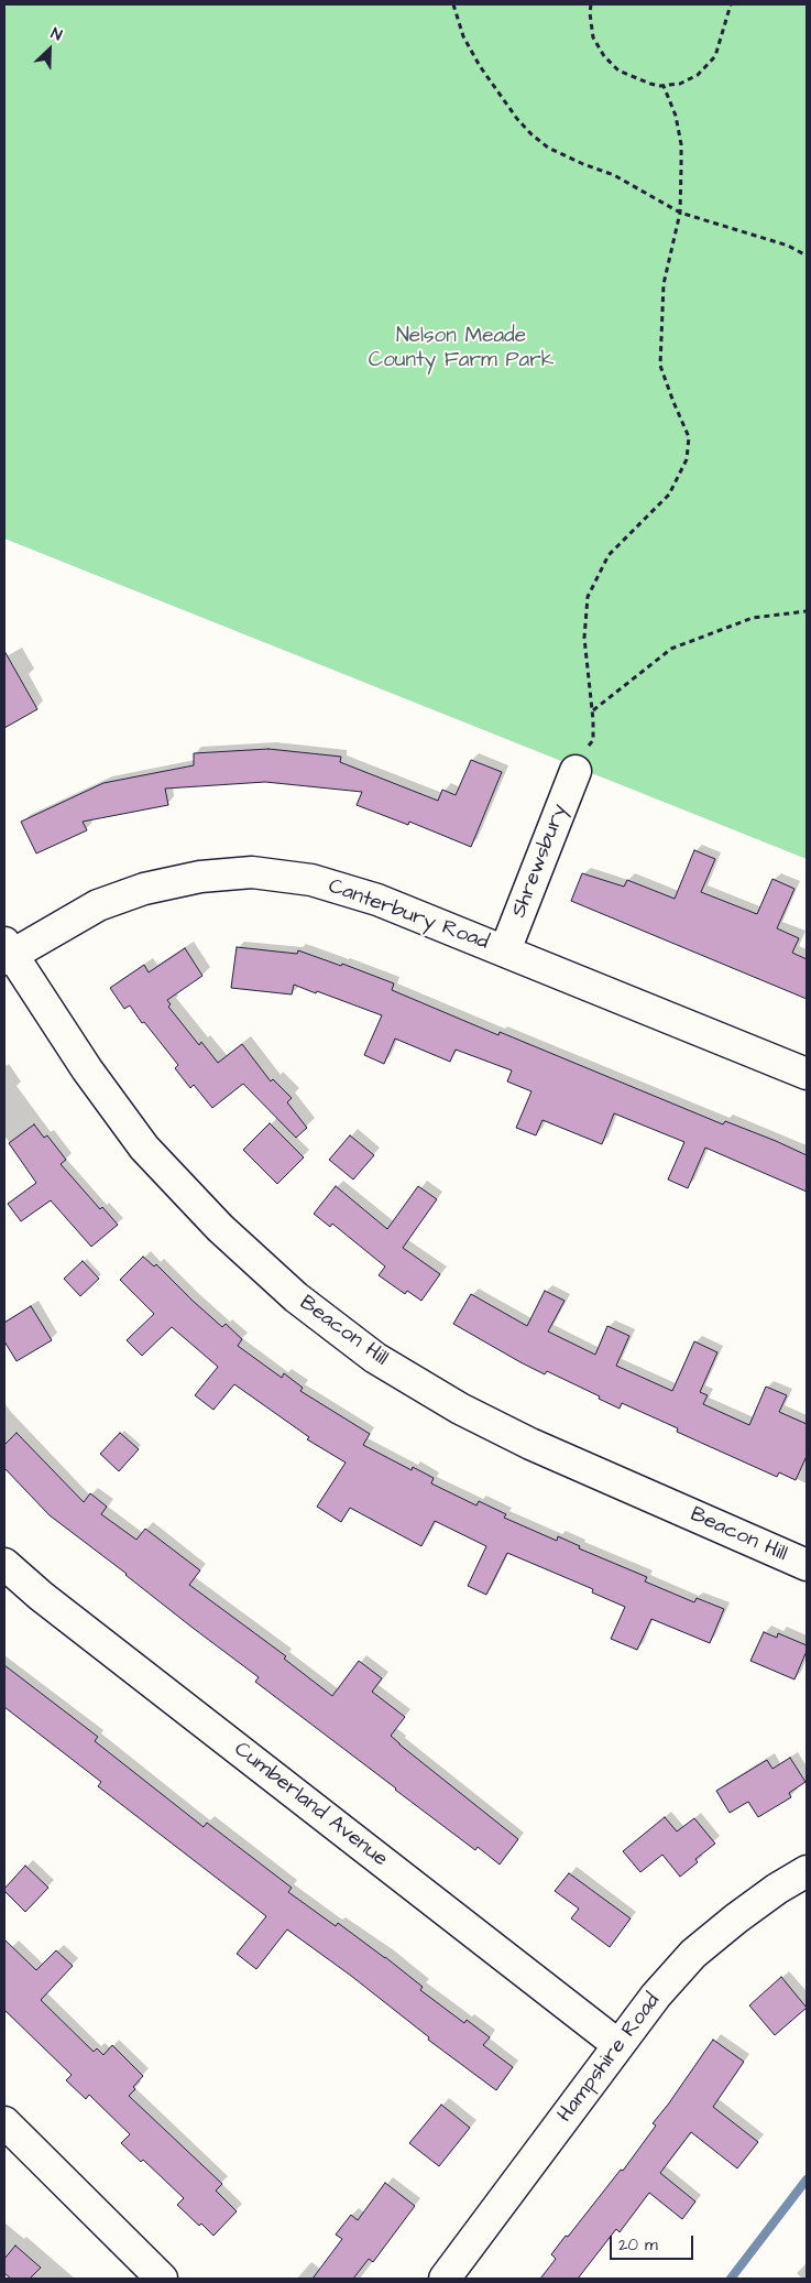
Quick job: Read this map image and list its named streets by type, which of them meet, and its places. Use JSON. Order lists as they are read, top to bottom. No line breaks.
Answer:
{"streets":{"street":["Shrewsbury","Canterbury Road","Beacon Hill","Cumberland Avenue","Hampshire Road"]},"crossings":[["Shrewsbury","Canterbury Road"],["Canterbury Road","Beacon Hill"],["Cumberland Avenue","Hampshire Road"]],"parks":["Nelson Meade County Farm Park"],"scale_bar":"20 m","north":"top right"}
